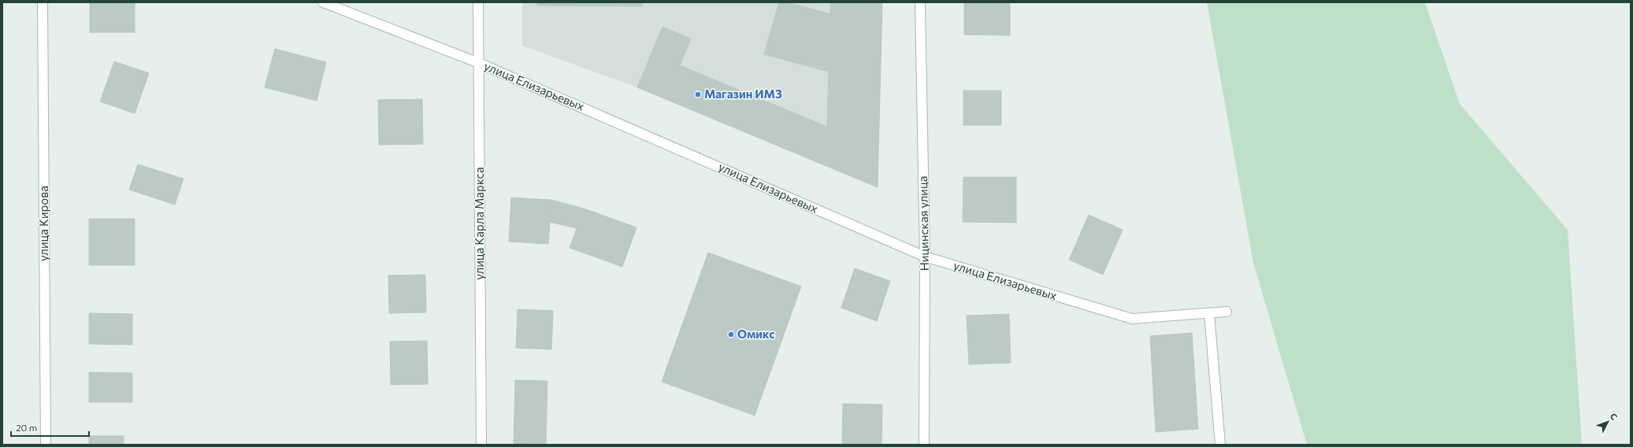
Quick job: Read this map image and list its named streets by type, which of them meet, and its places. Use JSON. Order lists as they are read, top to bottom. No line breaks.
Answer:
{"streets":{"street":["улица Елизарьевых","улица Кирова","улица Карла Маркса","Ницинская улица"]},"crossings":[["улица Елизарьевых","улица Карла Маркса"],["улица Елизарьевых","Ницинская улица"]],"places":["Магазин ИМЗ","Омикс"],"scale_bar":"20 m","north":"top right"}
